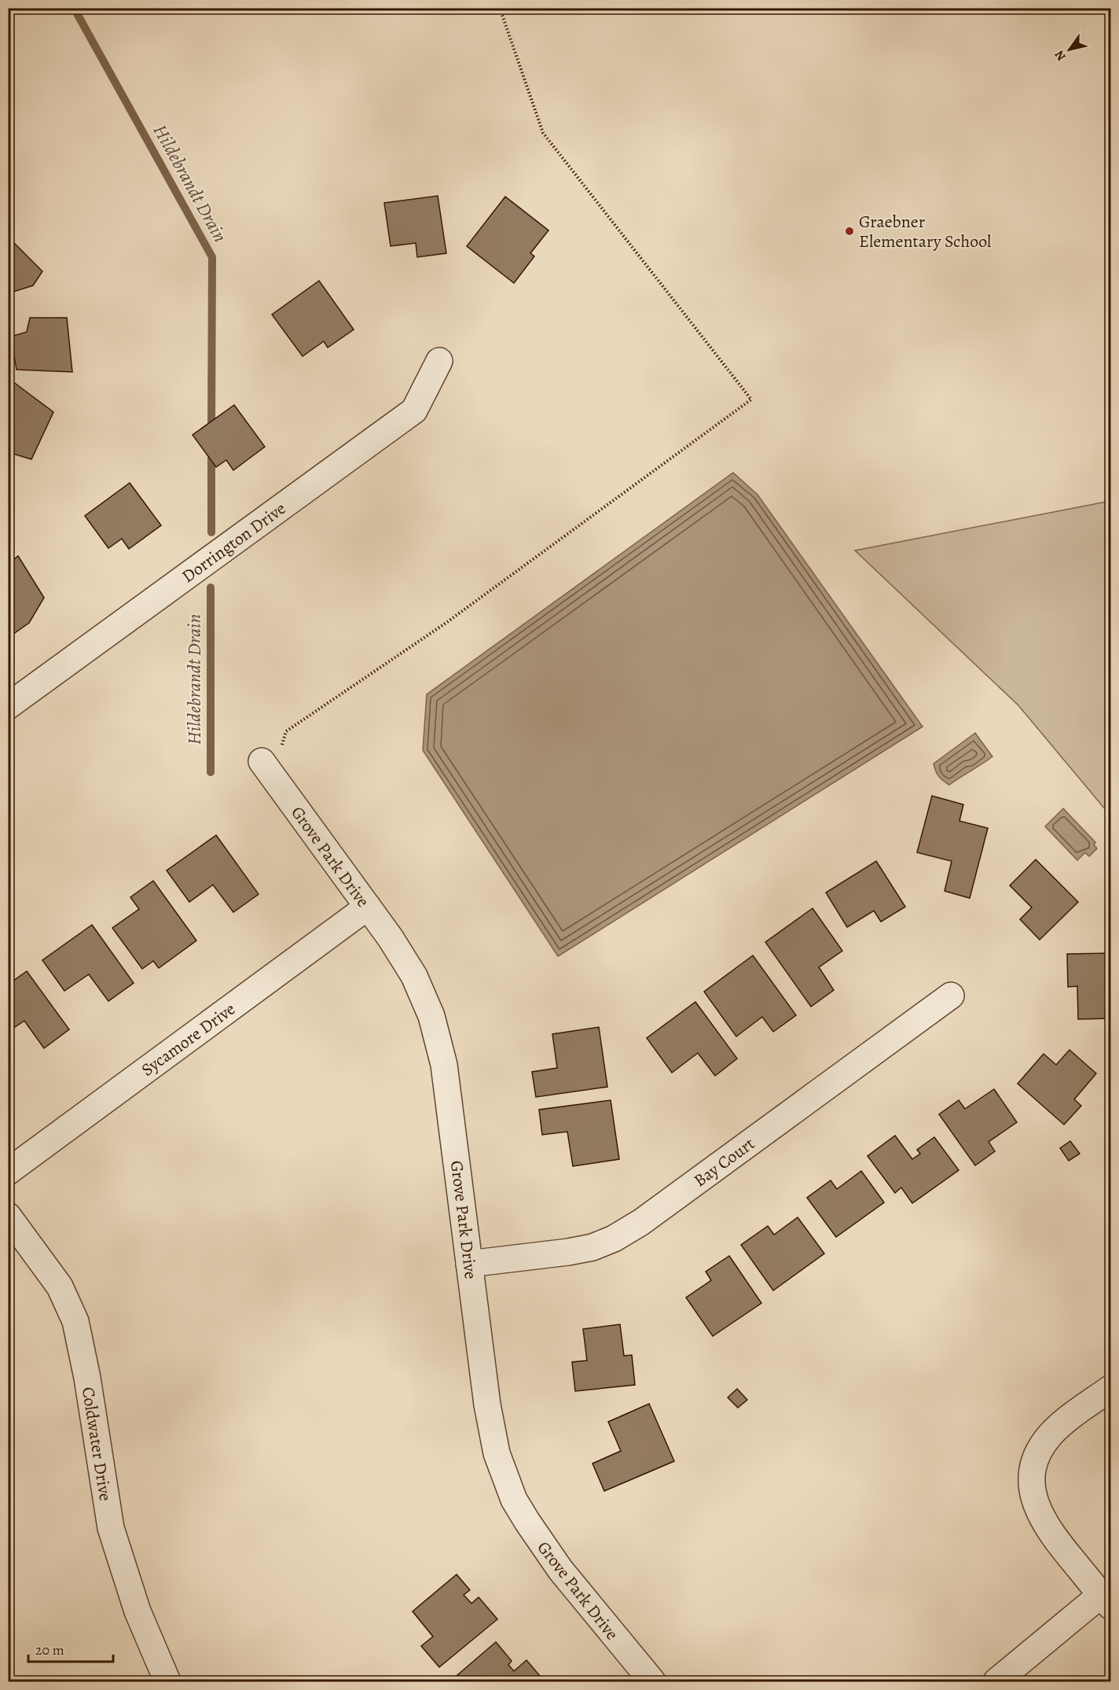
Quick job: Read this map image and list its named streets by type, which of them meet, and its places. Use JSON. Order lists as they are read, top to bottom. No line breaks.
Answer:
{"streets":{"street":["Dorrington Drive","Grove Park Drive","Sycamore Drive","Bay Court","Coldwater Drive"]},"crossings":[["Grove Park Drive","Sycamore Drive"],["Grove Park Drive","Bay Court"]],"water":["Hildebrandt Drain"],"places":["Graebner Elementary School"],"scale_bar":"20 m","north":"bottom left"}
